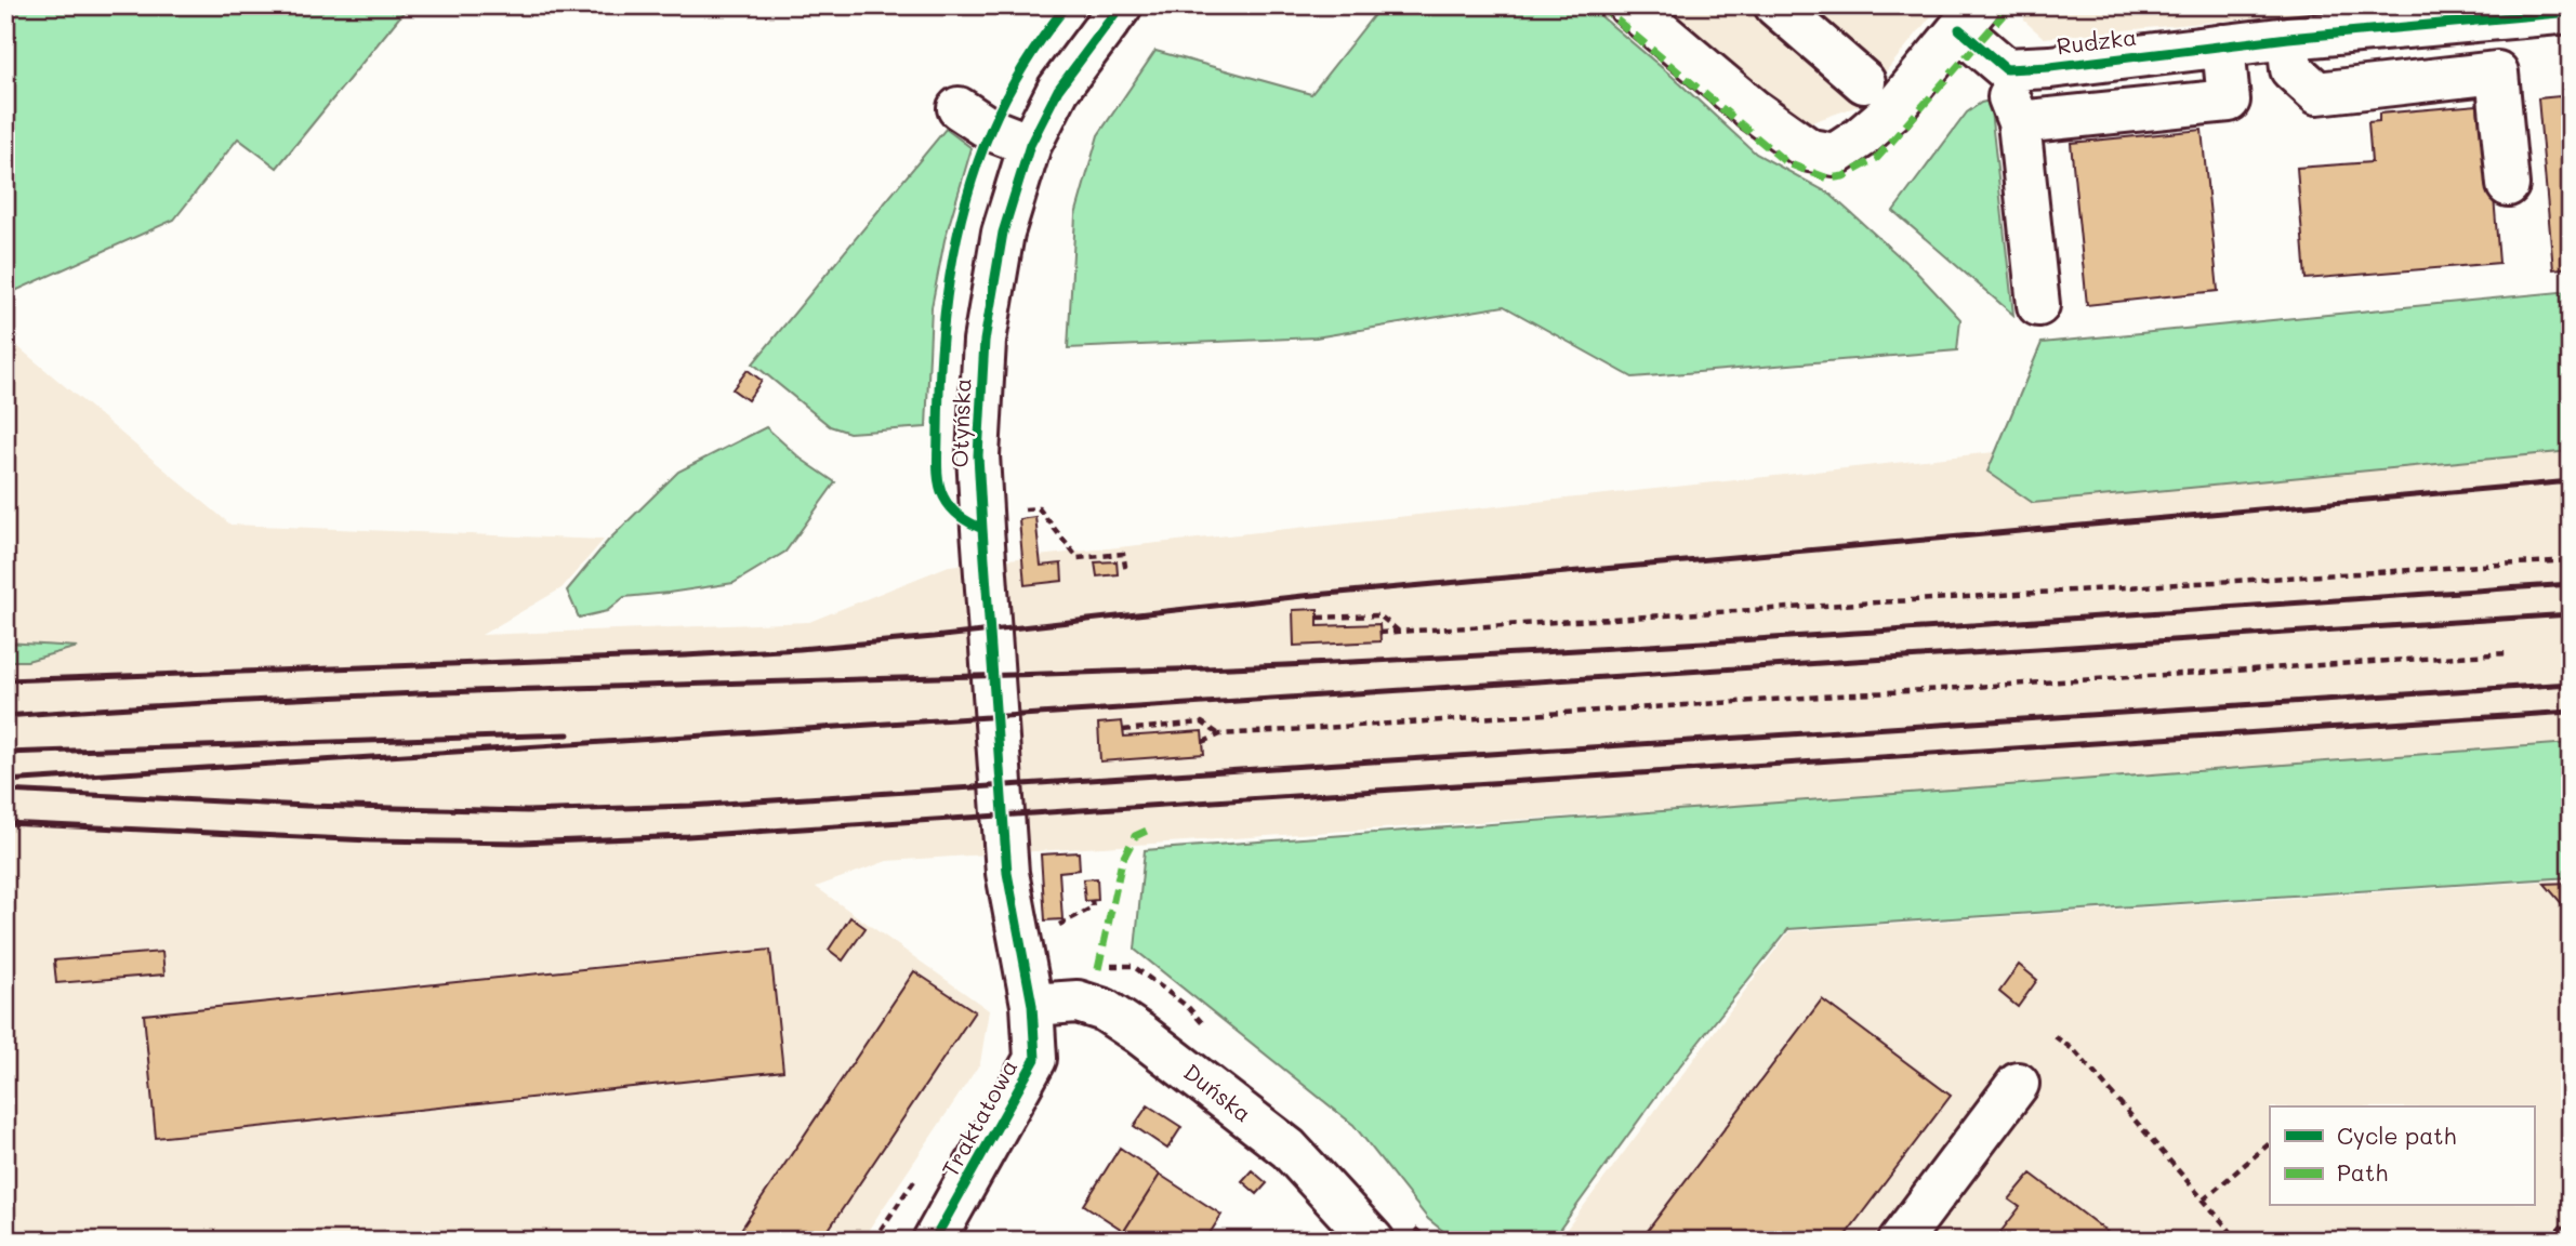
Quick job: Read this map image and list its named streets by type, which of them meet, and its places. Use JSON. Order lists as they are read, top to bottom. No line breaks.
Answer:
{"streets":{"street":["Rudzka","Otyńska","Duńska","Traktatowa"]},"crossings":[["Otyńska","Traktatowa"],["Duńska","Traktatowa"]],"legend":["Cycle path","Path"]}
